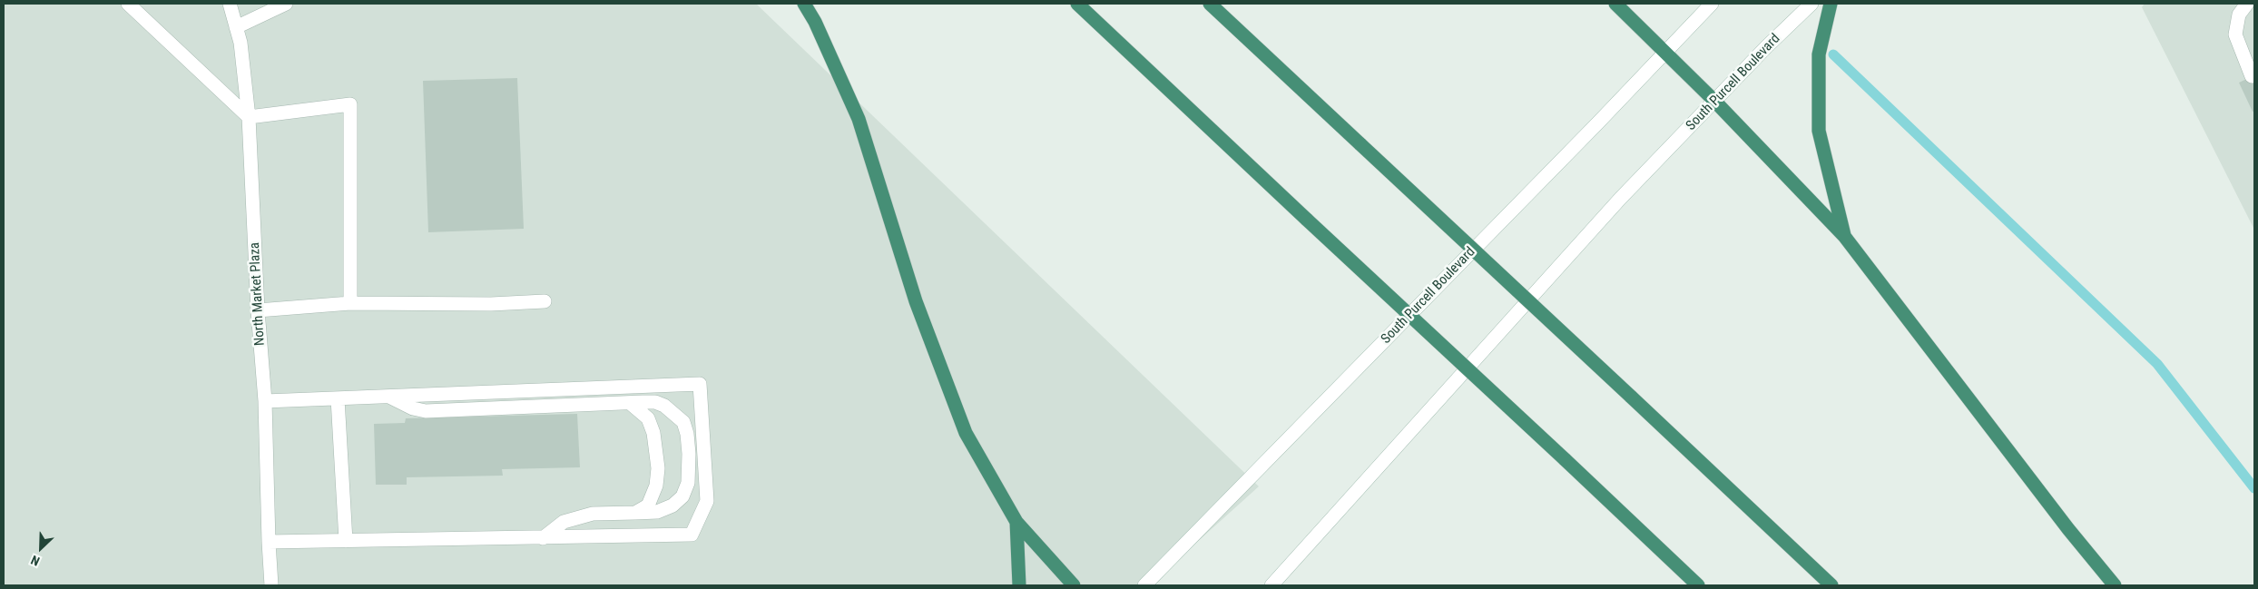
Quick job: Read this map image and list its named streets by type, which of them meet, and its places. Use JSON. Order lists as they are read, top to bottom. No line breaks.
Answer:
{"streets":{"main road":["South Purcell Boulevard","North Market Plaza"]},"north":"bottom left"}
